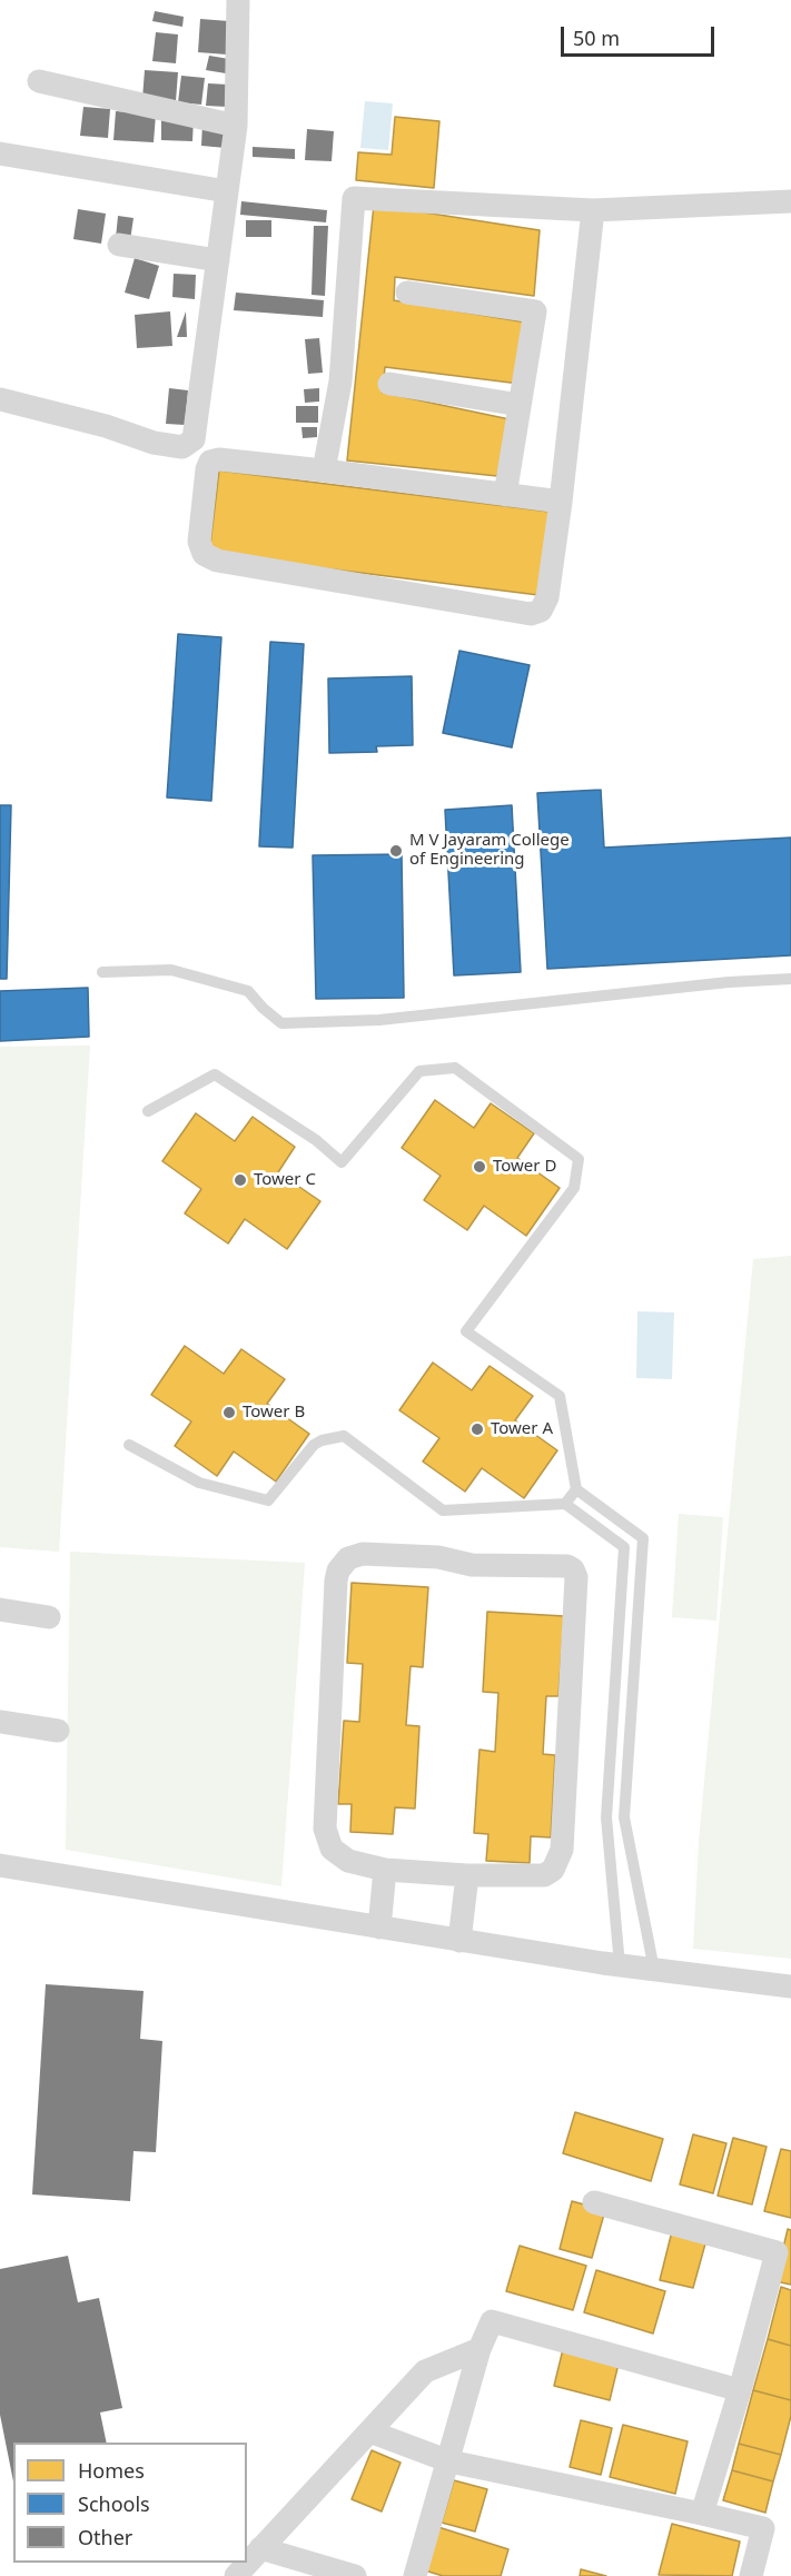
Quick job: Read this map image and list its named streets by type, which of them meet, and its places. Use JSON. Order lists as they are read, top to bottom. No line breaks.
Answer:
{"places":["M V Jayaram College of Engineering","Tower D","Tower C","Tower B","Tower A"],"legend":["Homes","Schools","Other"],"scale_bar":"50 m"}
